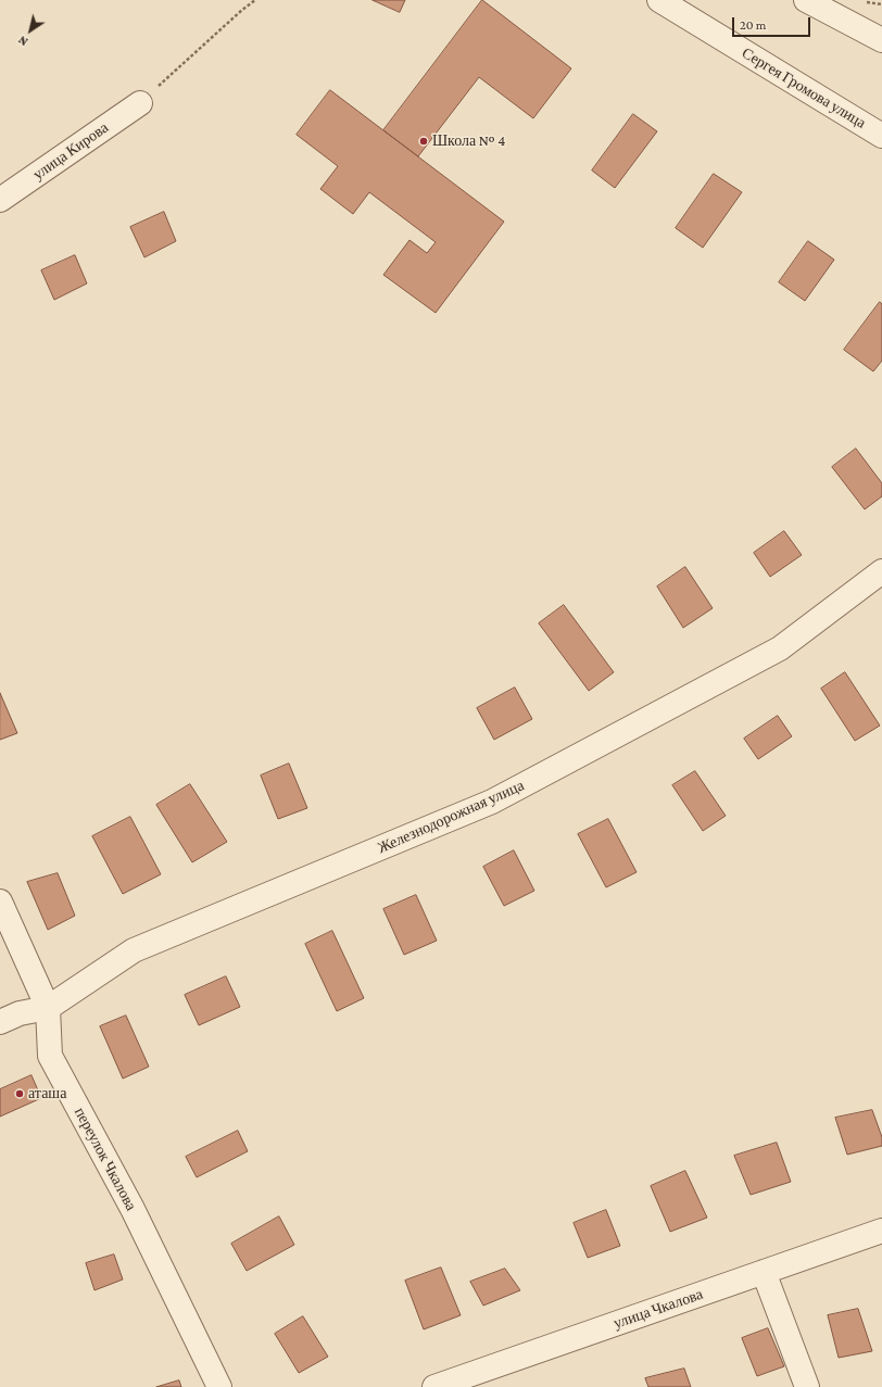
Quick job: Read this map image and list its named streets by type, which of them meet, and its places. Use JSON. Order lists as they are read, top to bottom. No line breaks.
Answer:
{"streets":{"street":["Сергея Громова улица","улица Кирова","Железнодорожная улица","переулок Чкалова","улица Чкалова"]},"crossings":[["Железнодорожная улица","переулок Чкалова"]],"places":["Школа № 4","аташа"],"scale_bar":"20 m","north":"bottom left"}
